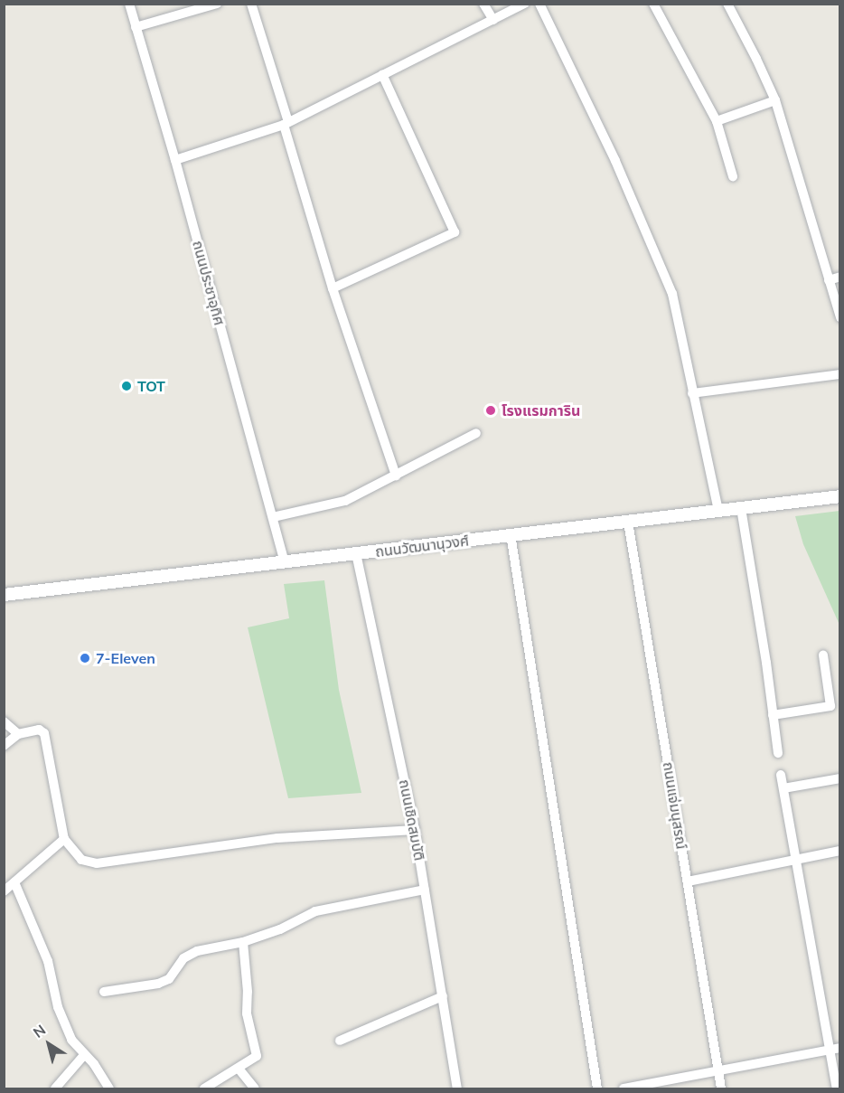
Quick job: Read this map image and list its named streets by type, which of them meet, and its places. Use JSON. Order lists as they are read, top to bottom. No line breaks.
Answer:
{"streets":{"street":["ถนนประชาอุทิศ","ถนนวัฒนานุวงศ์","ถนนแจ่มนุสรณ์","ถนนเชิดสมบัติ"]},"crossings":[["ถนนประชาอุทิศ","ถนนวัฒนานุวงศ์"],["ถนนวัฒนานุวงศ์","ถนนแจ่มนุสรณ์"],["ถนนวัฒนานุวงศ์","ถนนเชิดสมบัติ"]],"places":["TOT","โรงแรมการิน","7-Eleven"],"north":"top left"}
